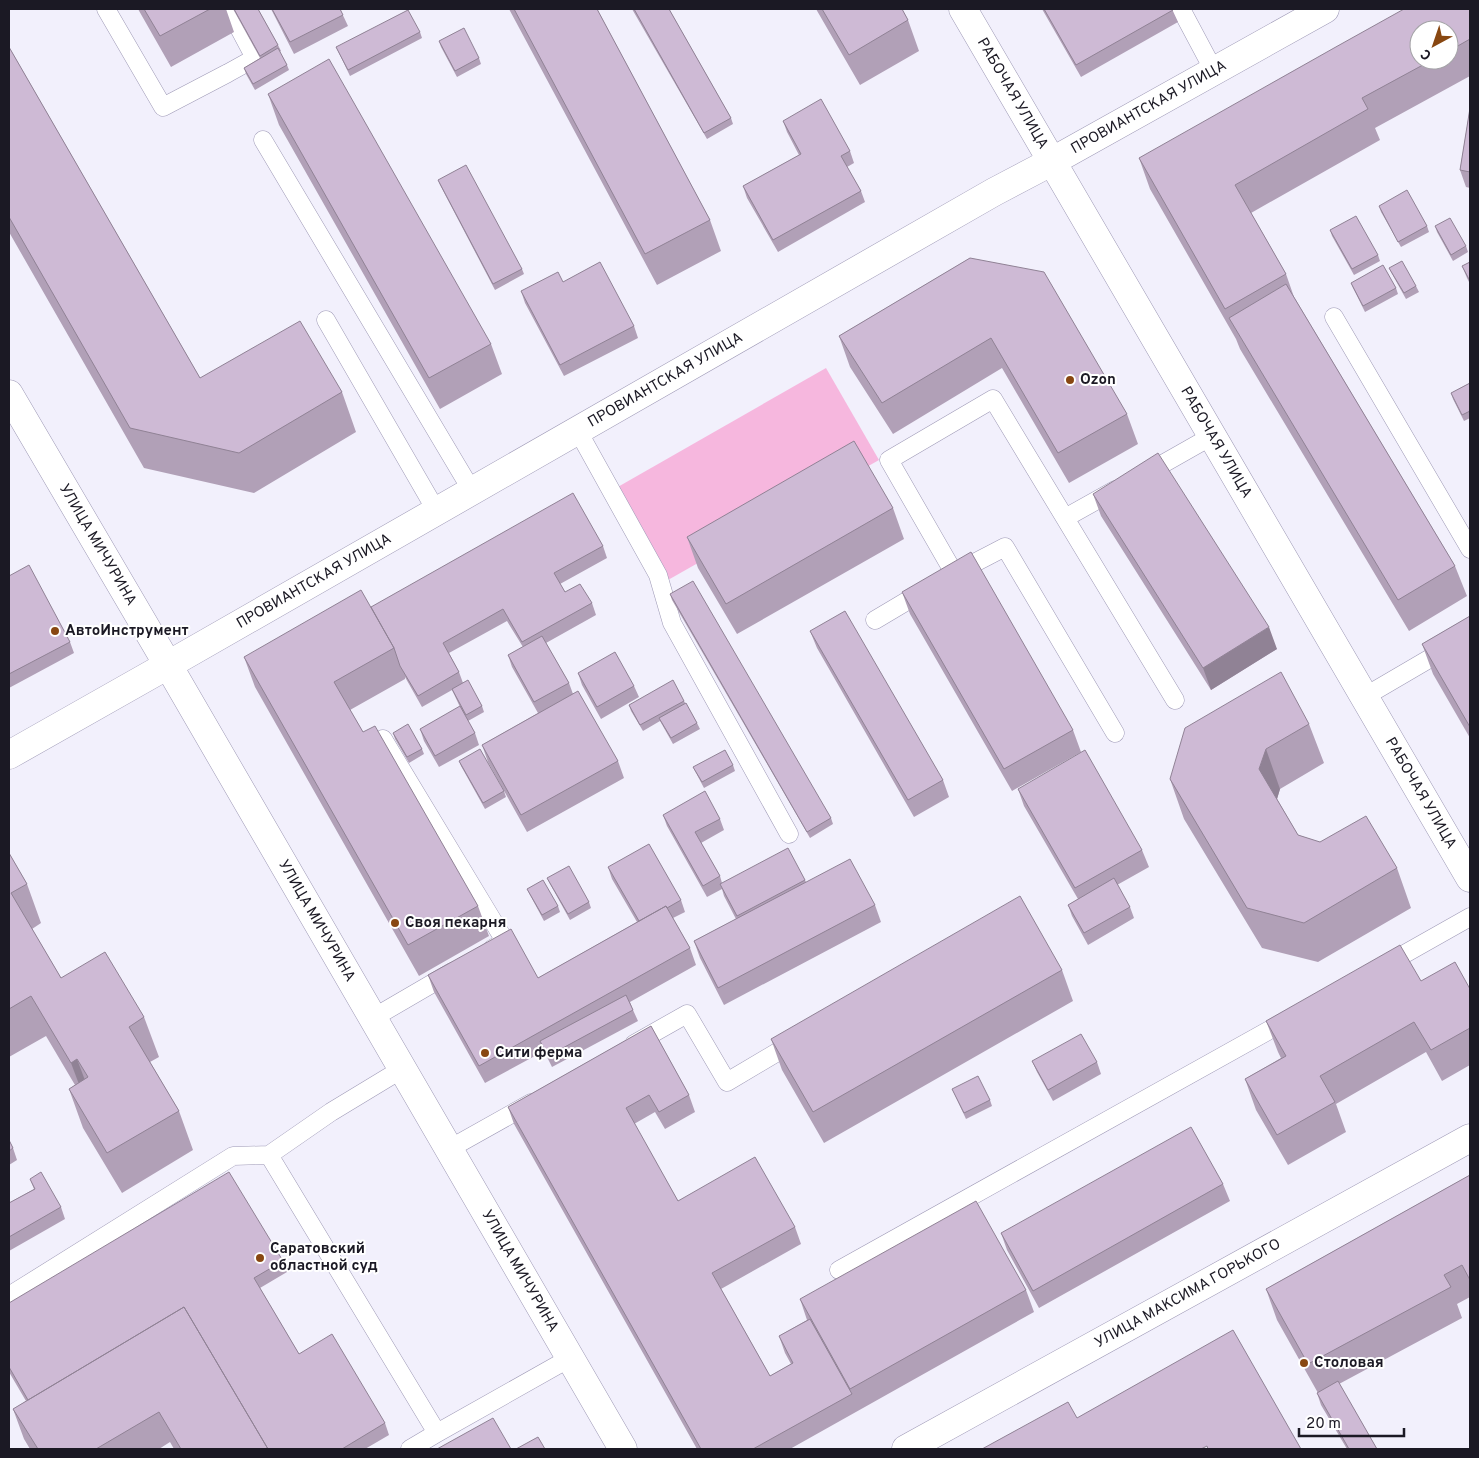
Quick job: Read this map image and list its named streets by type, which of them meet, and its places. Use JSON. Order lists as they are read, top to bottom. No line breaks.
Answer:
{"streets":{"street":["РАБОЧАЯ УЛИЦА","ПРОВИАНТСКАЯ УЛИЦА","УЛИЦА МИЧУРИНА","УЛИЦА МАКСИМА ГОРЬКОГО"]},"crossings":[["РАБОЧАЯ УЛИЦА","ПРОВИАНТСКАЯ УЛИЦА"],["ПРОВИАНТСКАЯ УЛИЦА","УЛИЦА МИЧУРИНА"]],"places":["Ozon","АвтоИнструмент","Своя пекарня","Сити ферма","Саратовский областной суд","Столовая"],"scale_bar":"20 m","north":"bottom left"}
